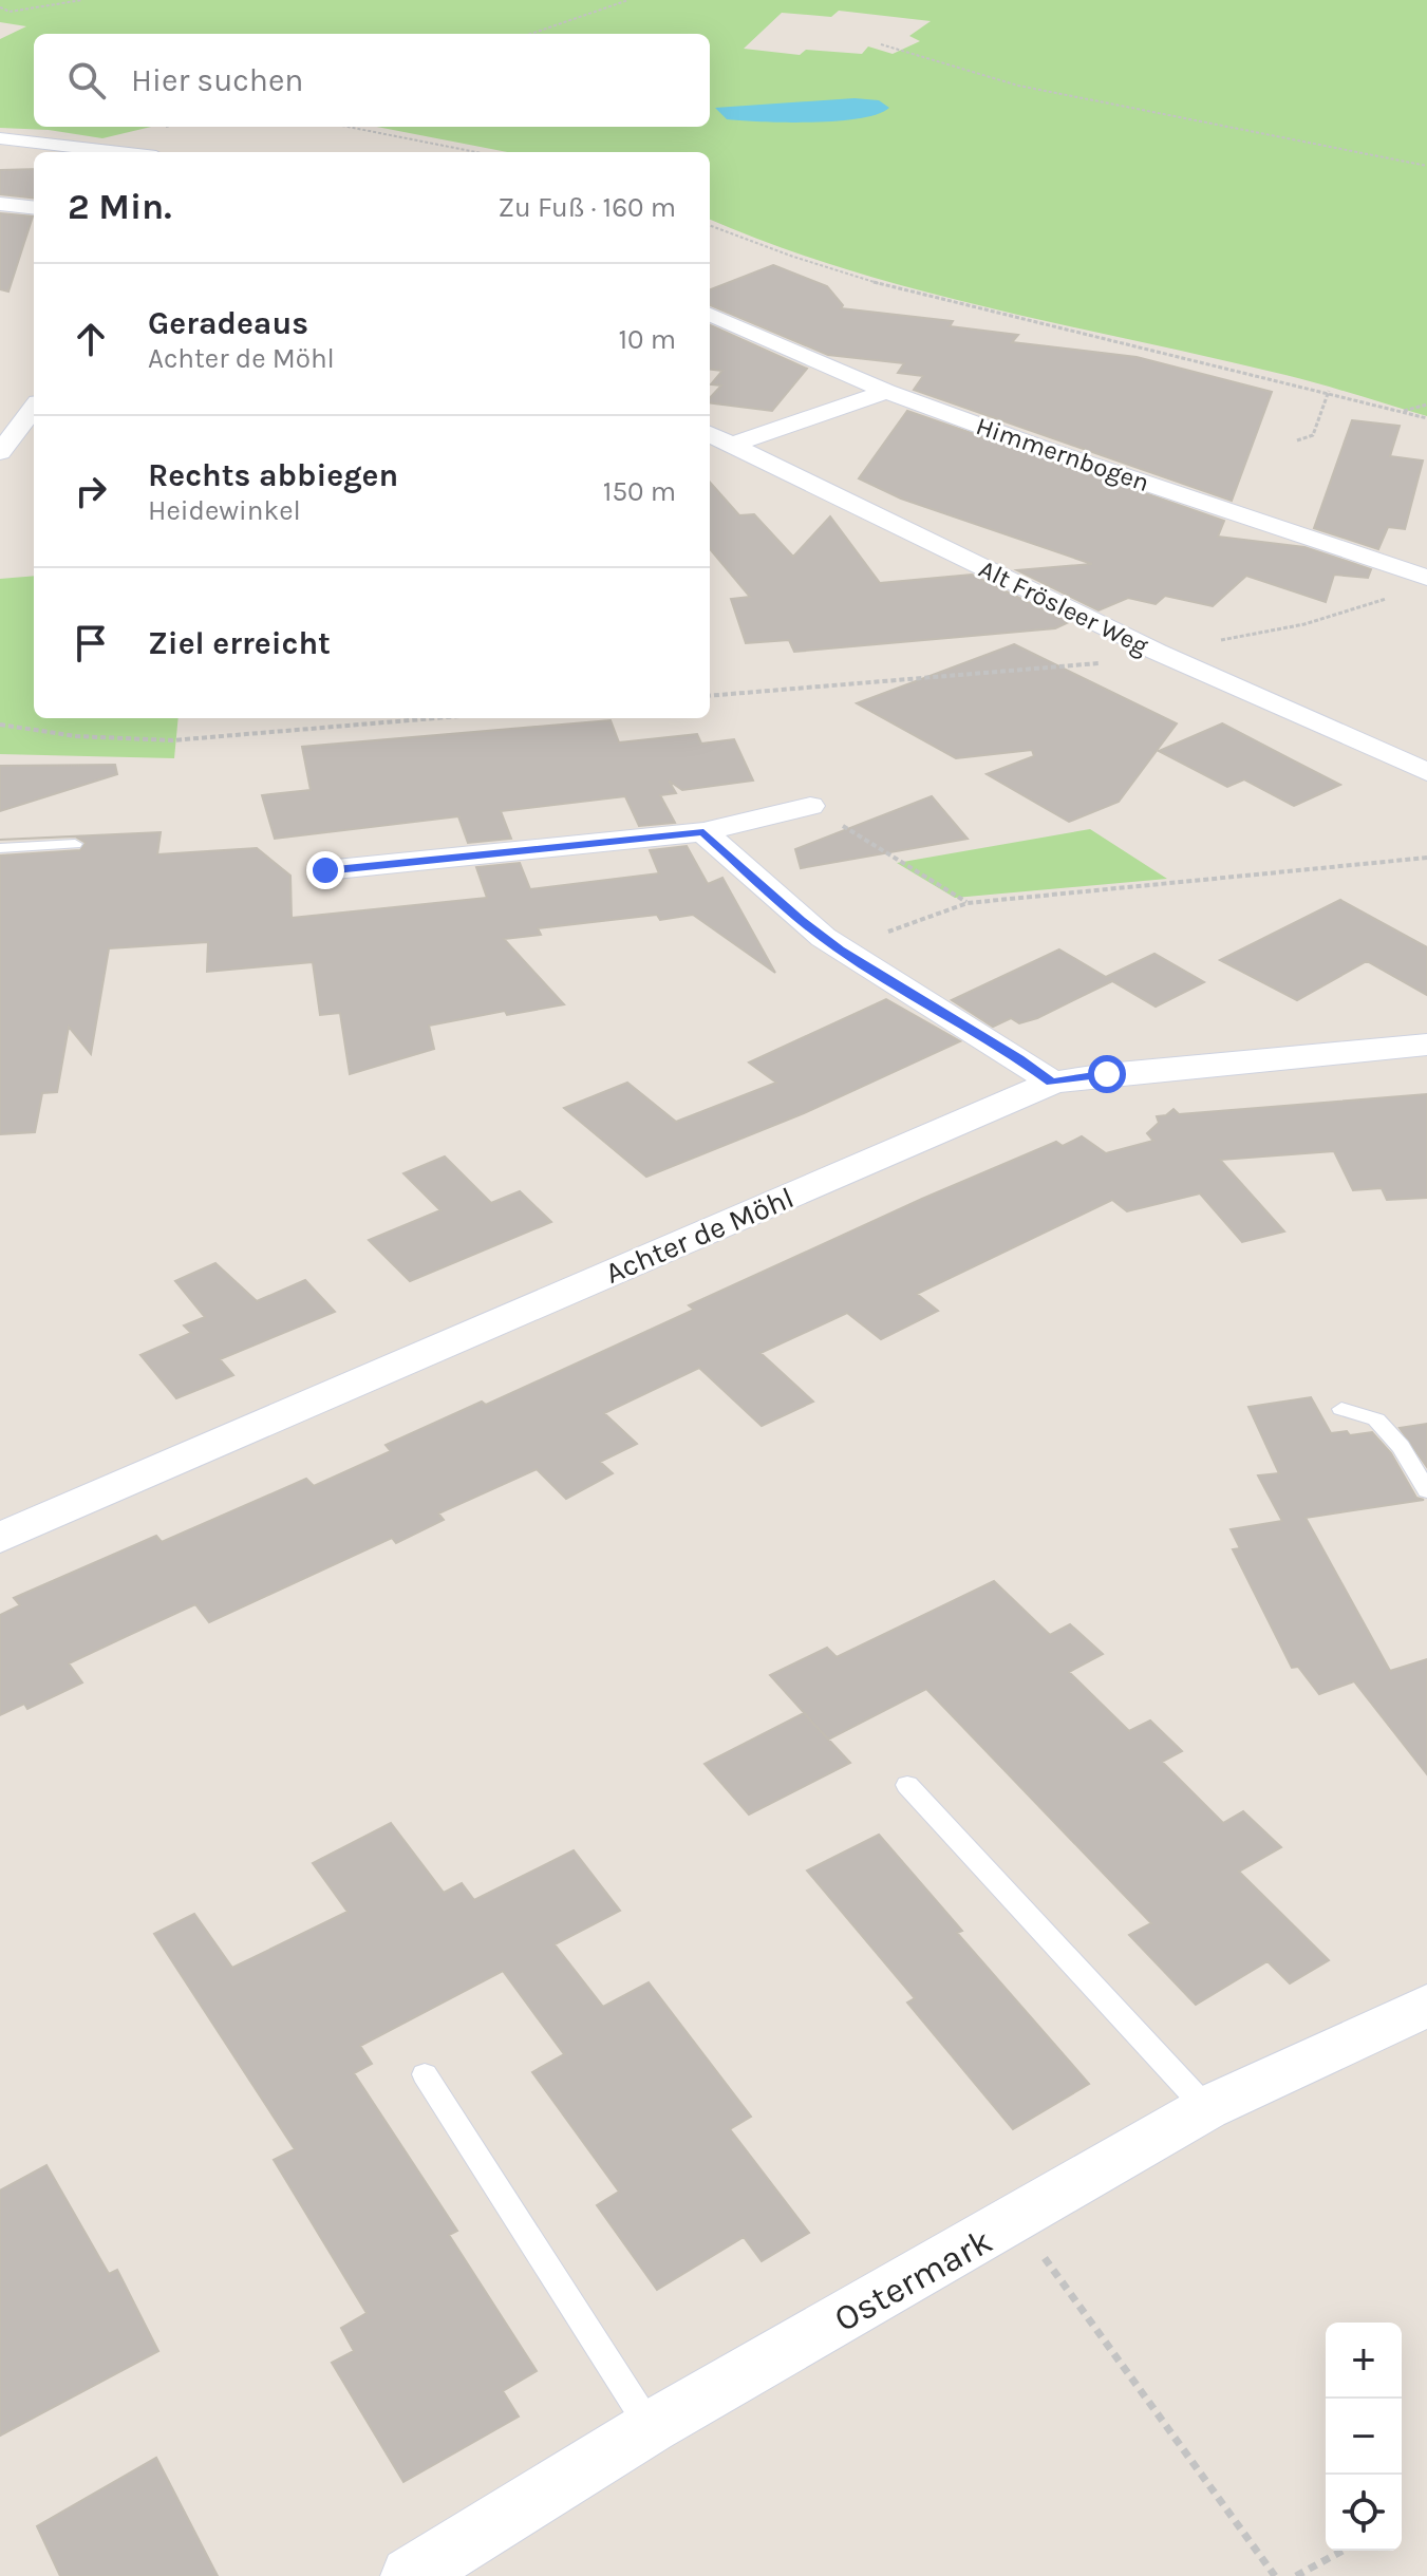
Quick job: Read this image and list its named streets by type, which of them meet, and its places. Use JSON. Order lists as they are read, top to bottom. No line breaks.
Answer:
{"streets":{"street":["Himmernbogen","Alt Frösleer Weg","Achter de Möhl","Ostermark"]},"page":{"search":"Hier suchen","heading":["2 Min.","Zu Fuß · 160 m"],"list":[["Geradeaus","Achter de Möhl","10 m"],["Rechts abbiegen","Heidewinkel","150 m"],"Ziel erreicht"],"map_buttons":["+","−"]}}
